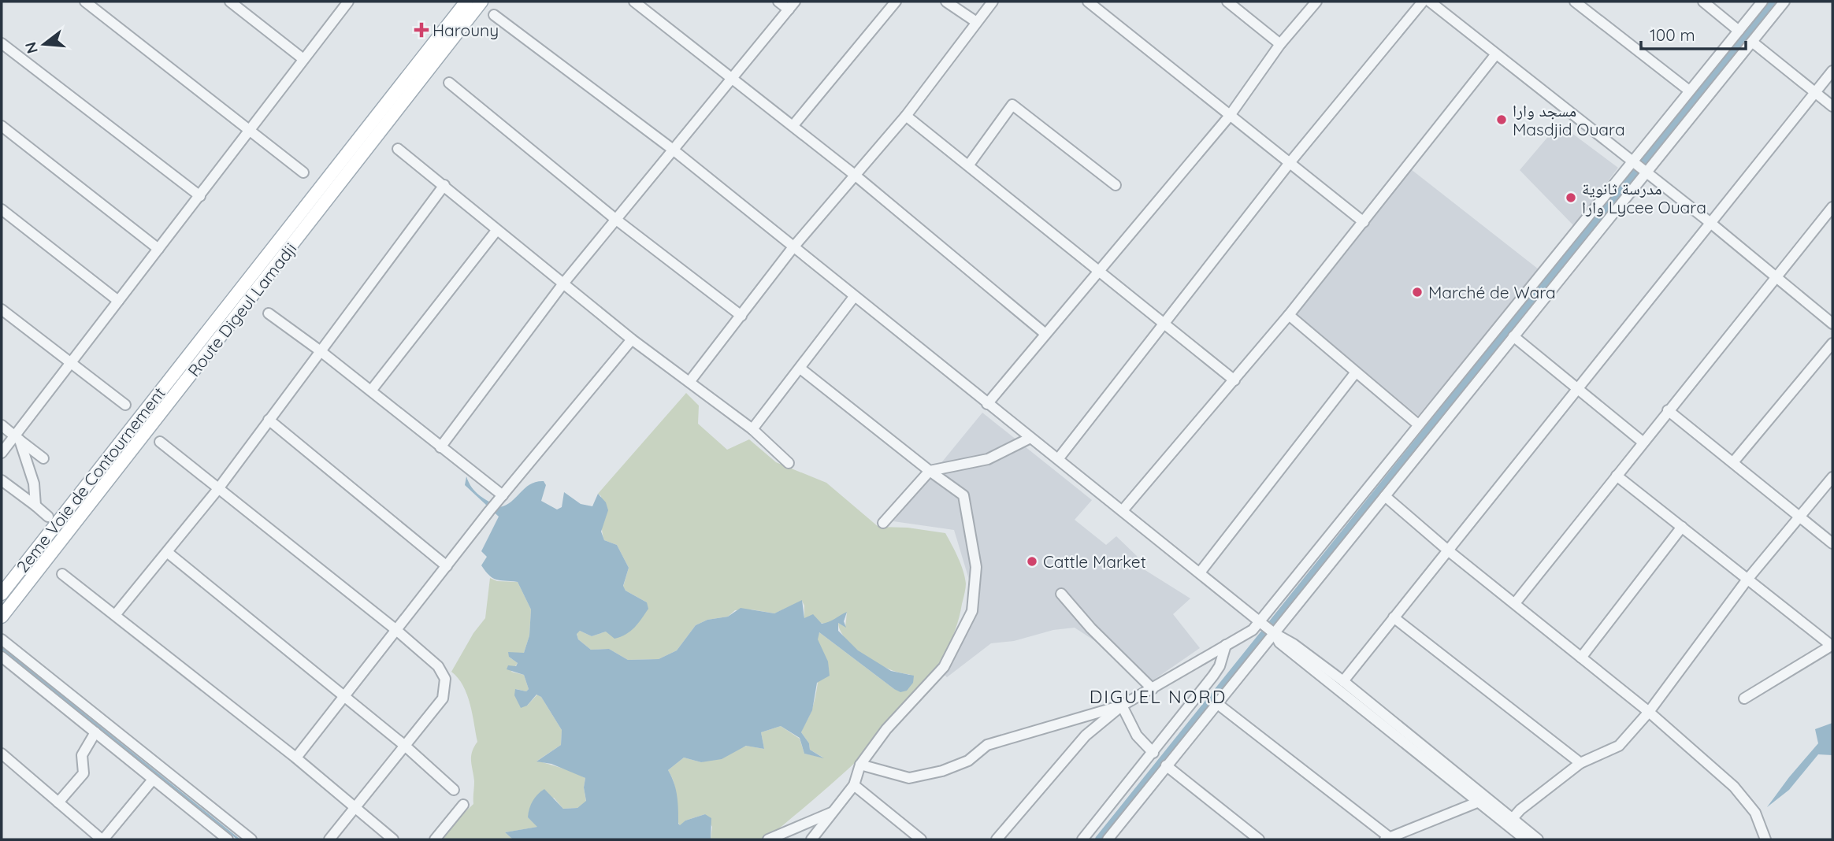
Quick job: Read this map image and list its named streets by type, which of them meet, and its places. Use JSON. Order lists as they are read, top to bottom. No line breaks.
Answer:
{"streets":{"main road":["Route Digeul Lamadji","2eme Voie de Contournement"]},"districts":["DIGUEL NORD"],"places":{"health":["Harouny"],"other":["مسجد وارا Masdjid Ouara","مدرسة ثانوية وارا Lycee Ouara","Marché de Wara","Cattle Market"]},"scale_bar":"100 m","north":"left"}
